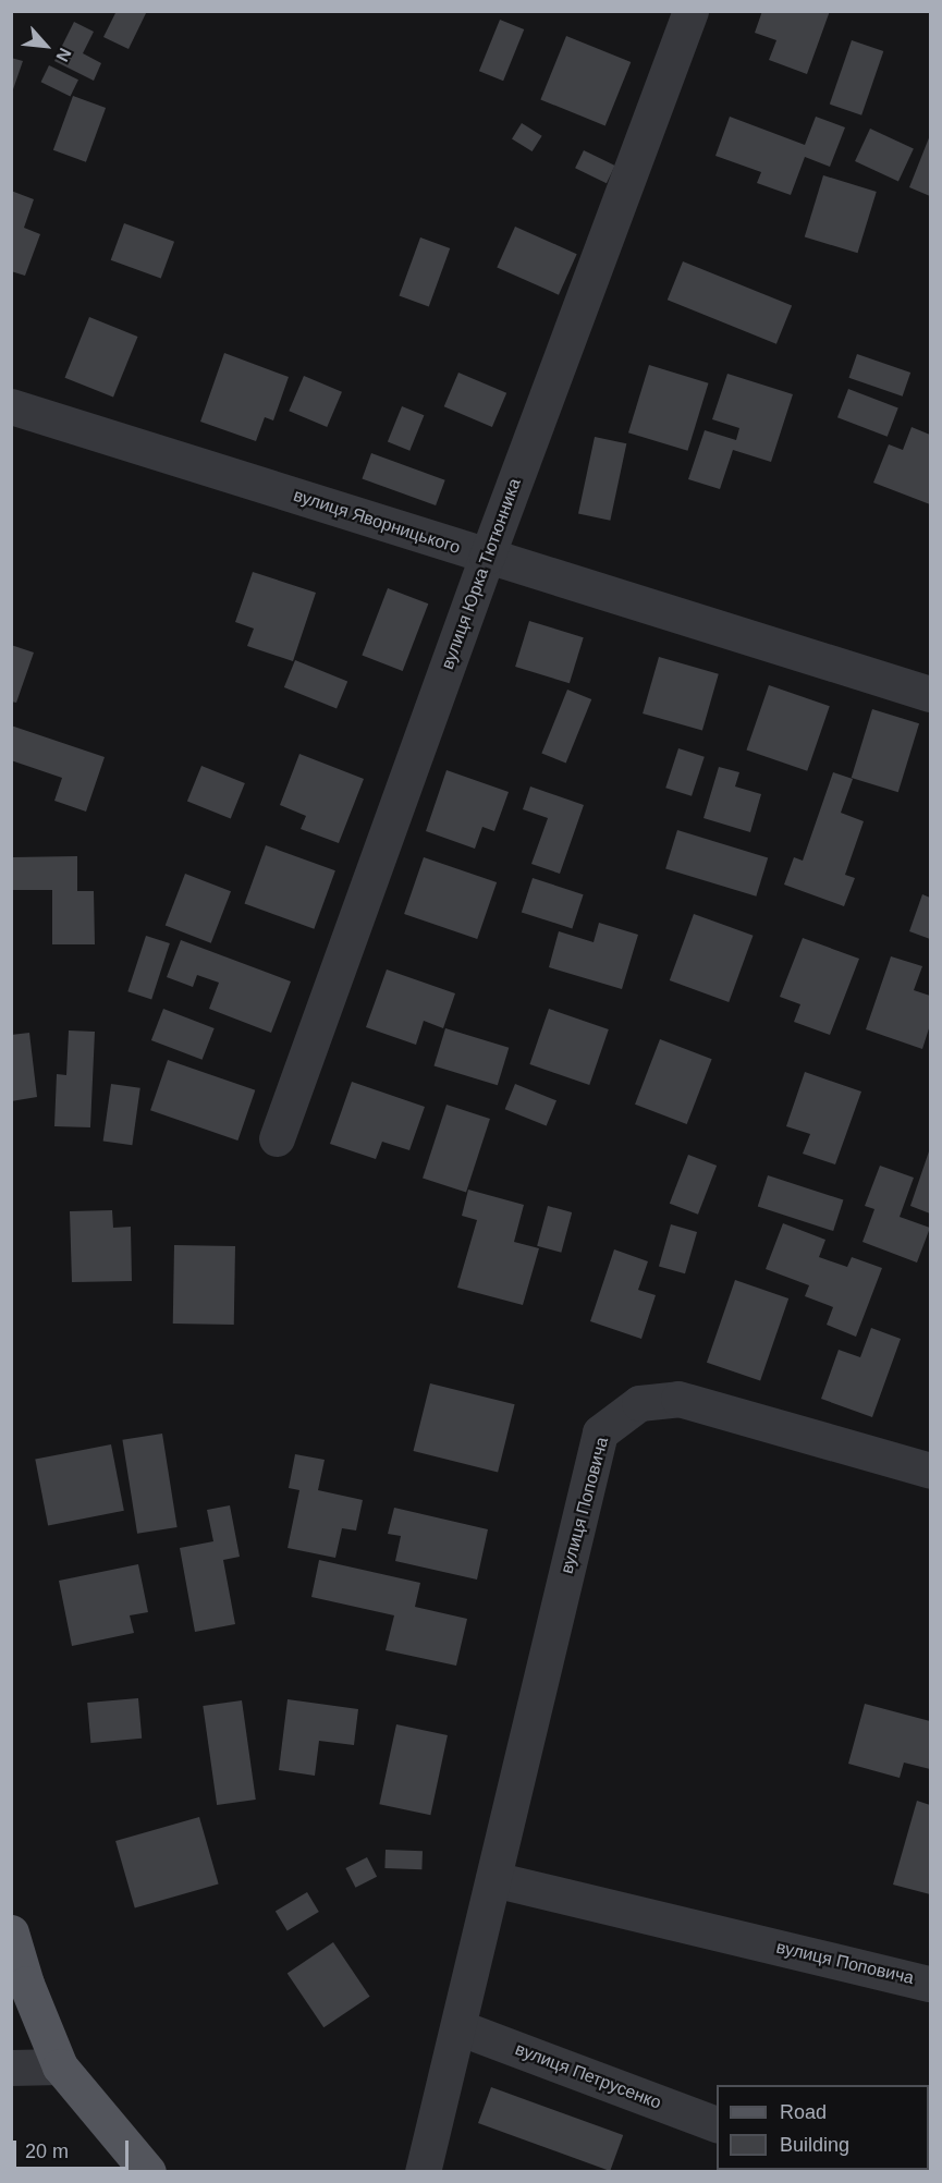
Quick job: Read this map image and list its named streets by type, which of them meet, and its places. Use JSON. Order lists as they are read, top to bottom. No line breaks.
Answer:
{"streets":{"street":["вулиця Яворницького","вулиця Юрка Тютюнника","вулиця Поповича","вулиця Петрусенко"]},"crossings":[["вулиця Яворницького","вулиця Юрка Тютюнника"],["вулиця Поповича","вулиця Петрусенко"]],"legend":["Road","Building"],"scale_bar":"20 m","north":"bottom right"}
